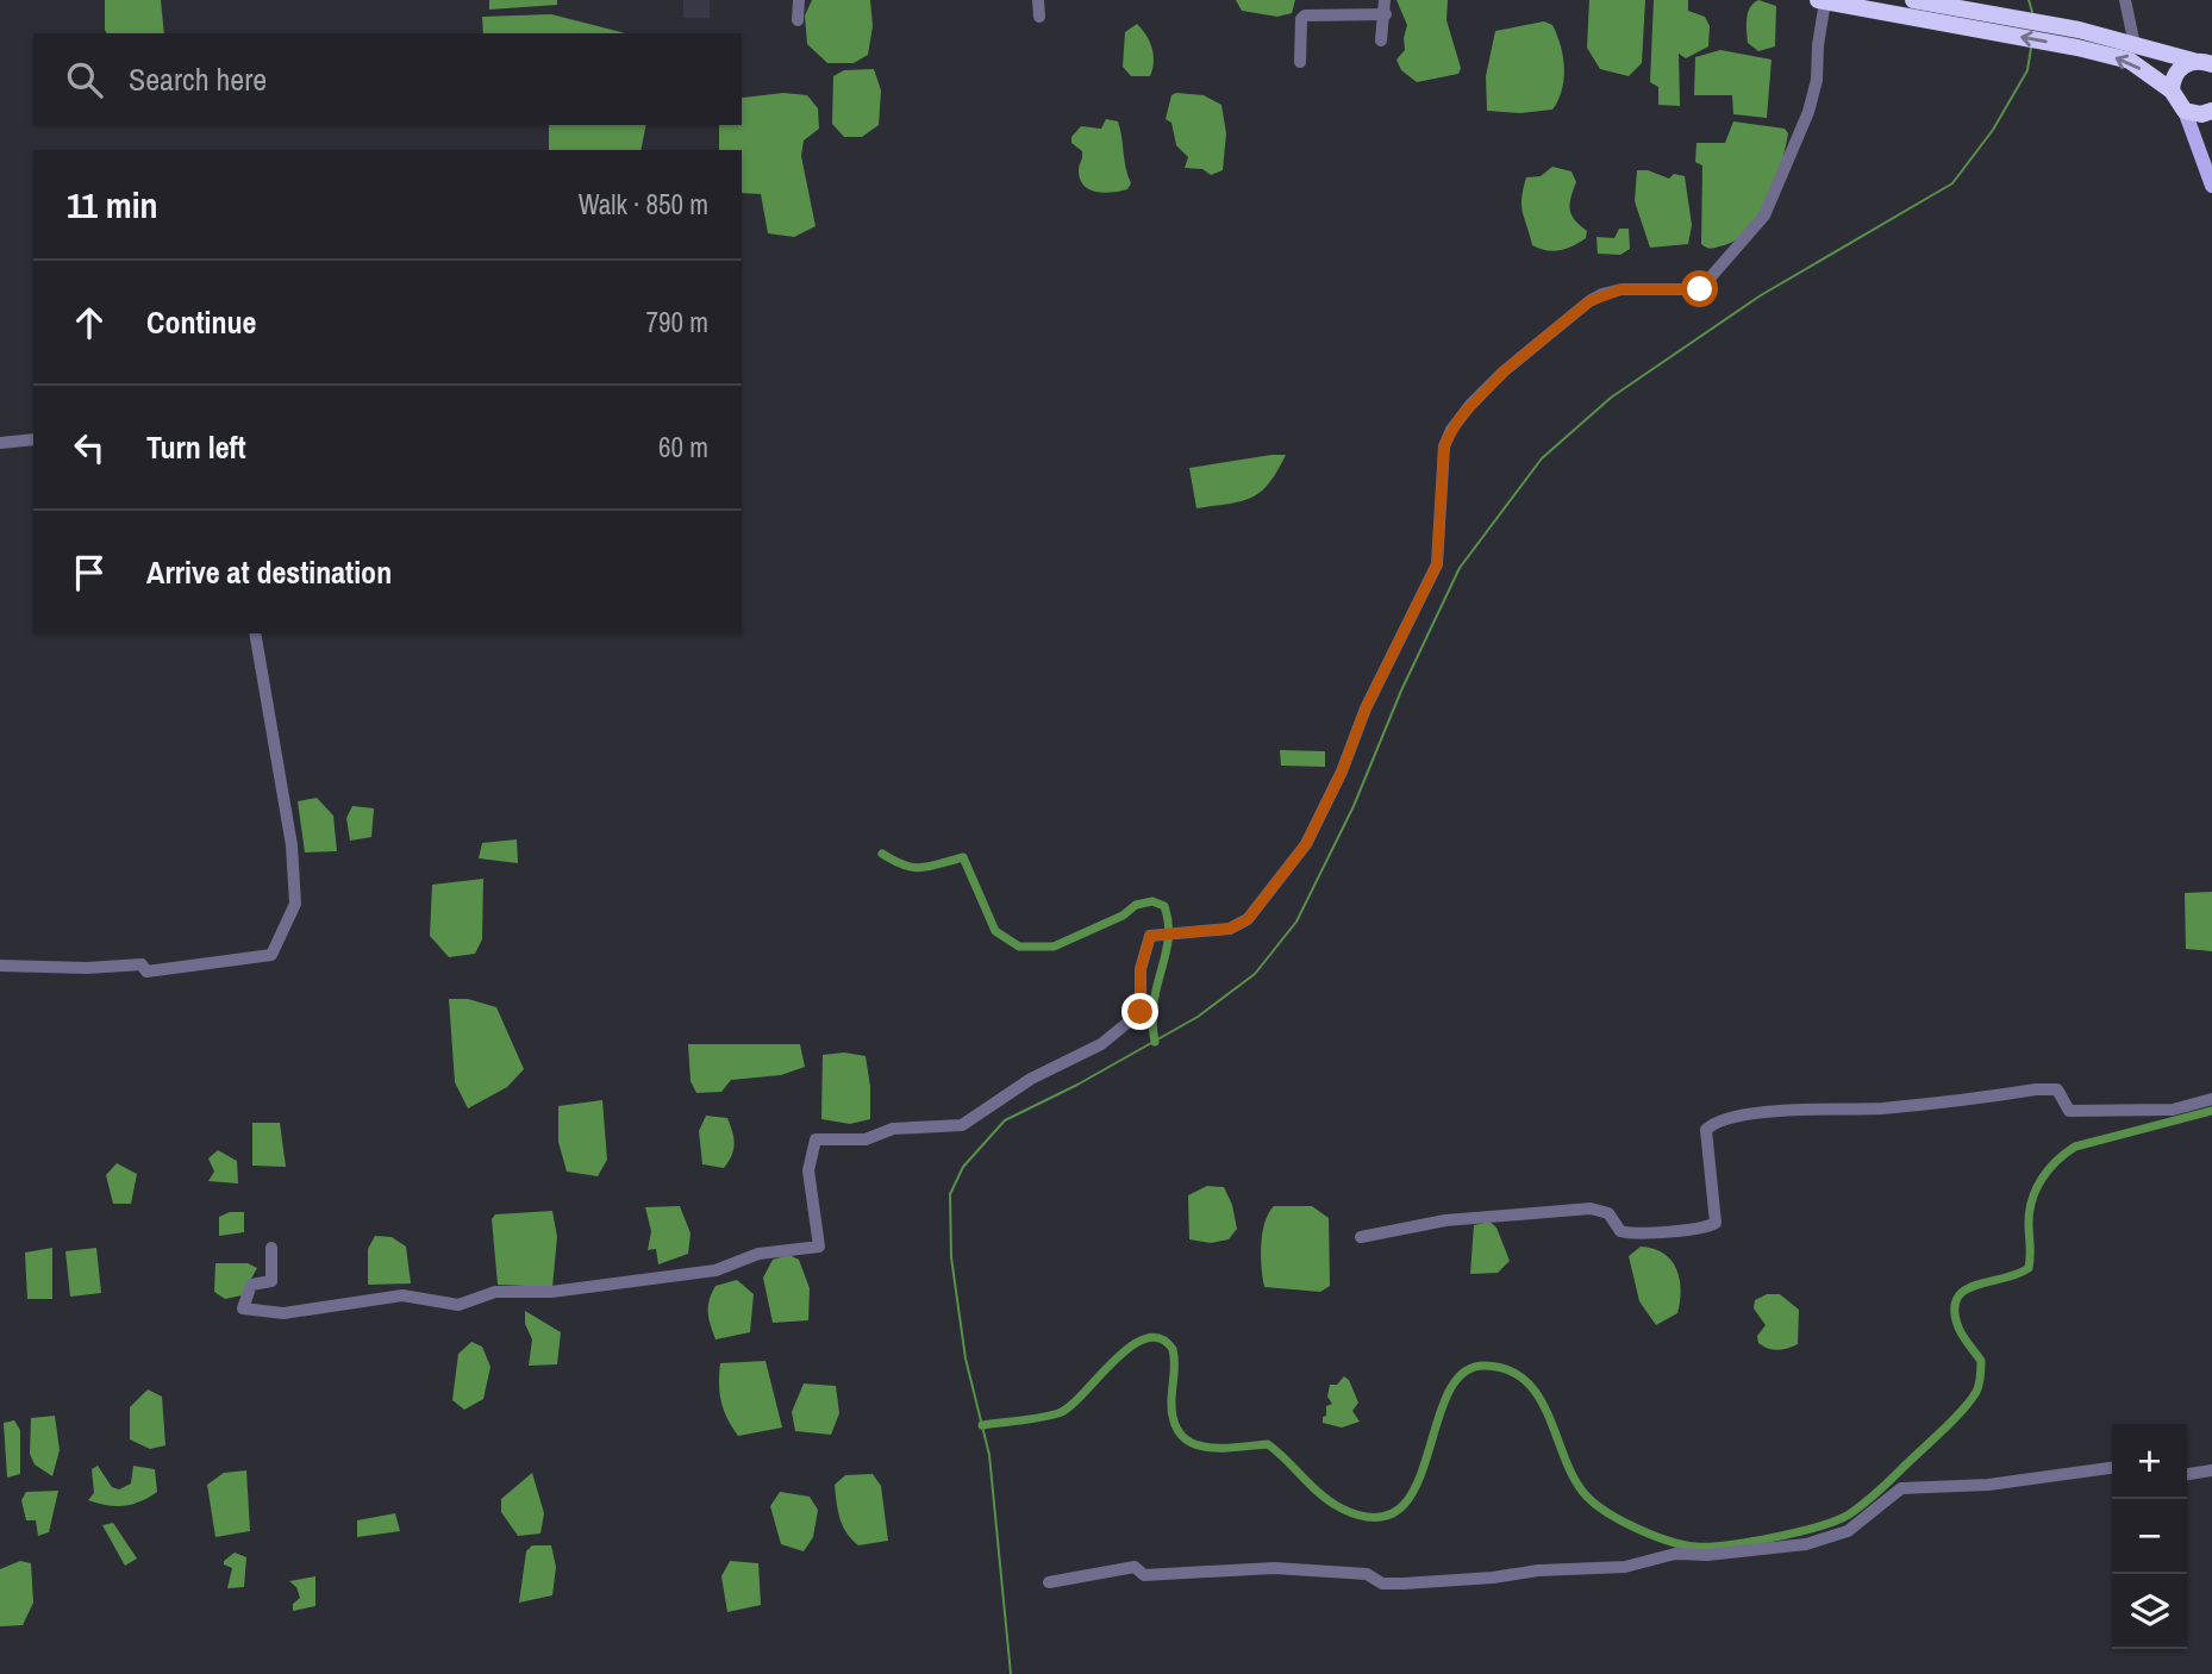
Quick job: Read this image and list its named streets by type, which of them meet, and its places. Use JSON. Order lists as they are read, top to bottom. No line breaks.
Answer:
{"page":{"search":"Search here","heading":["11 min","Walk · 850 m"],"list":[["Continue","790 m"],["Turn left","60 m"],"Arrive at destination"],"map_buttons":["+","−"]}}
